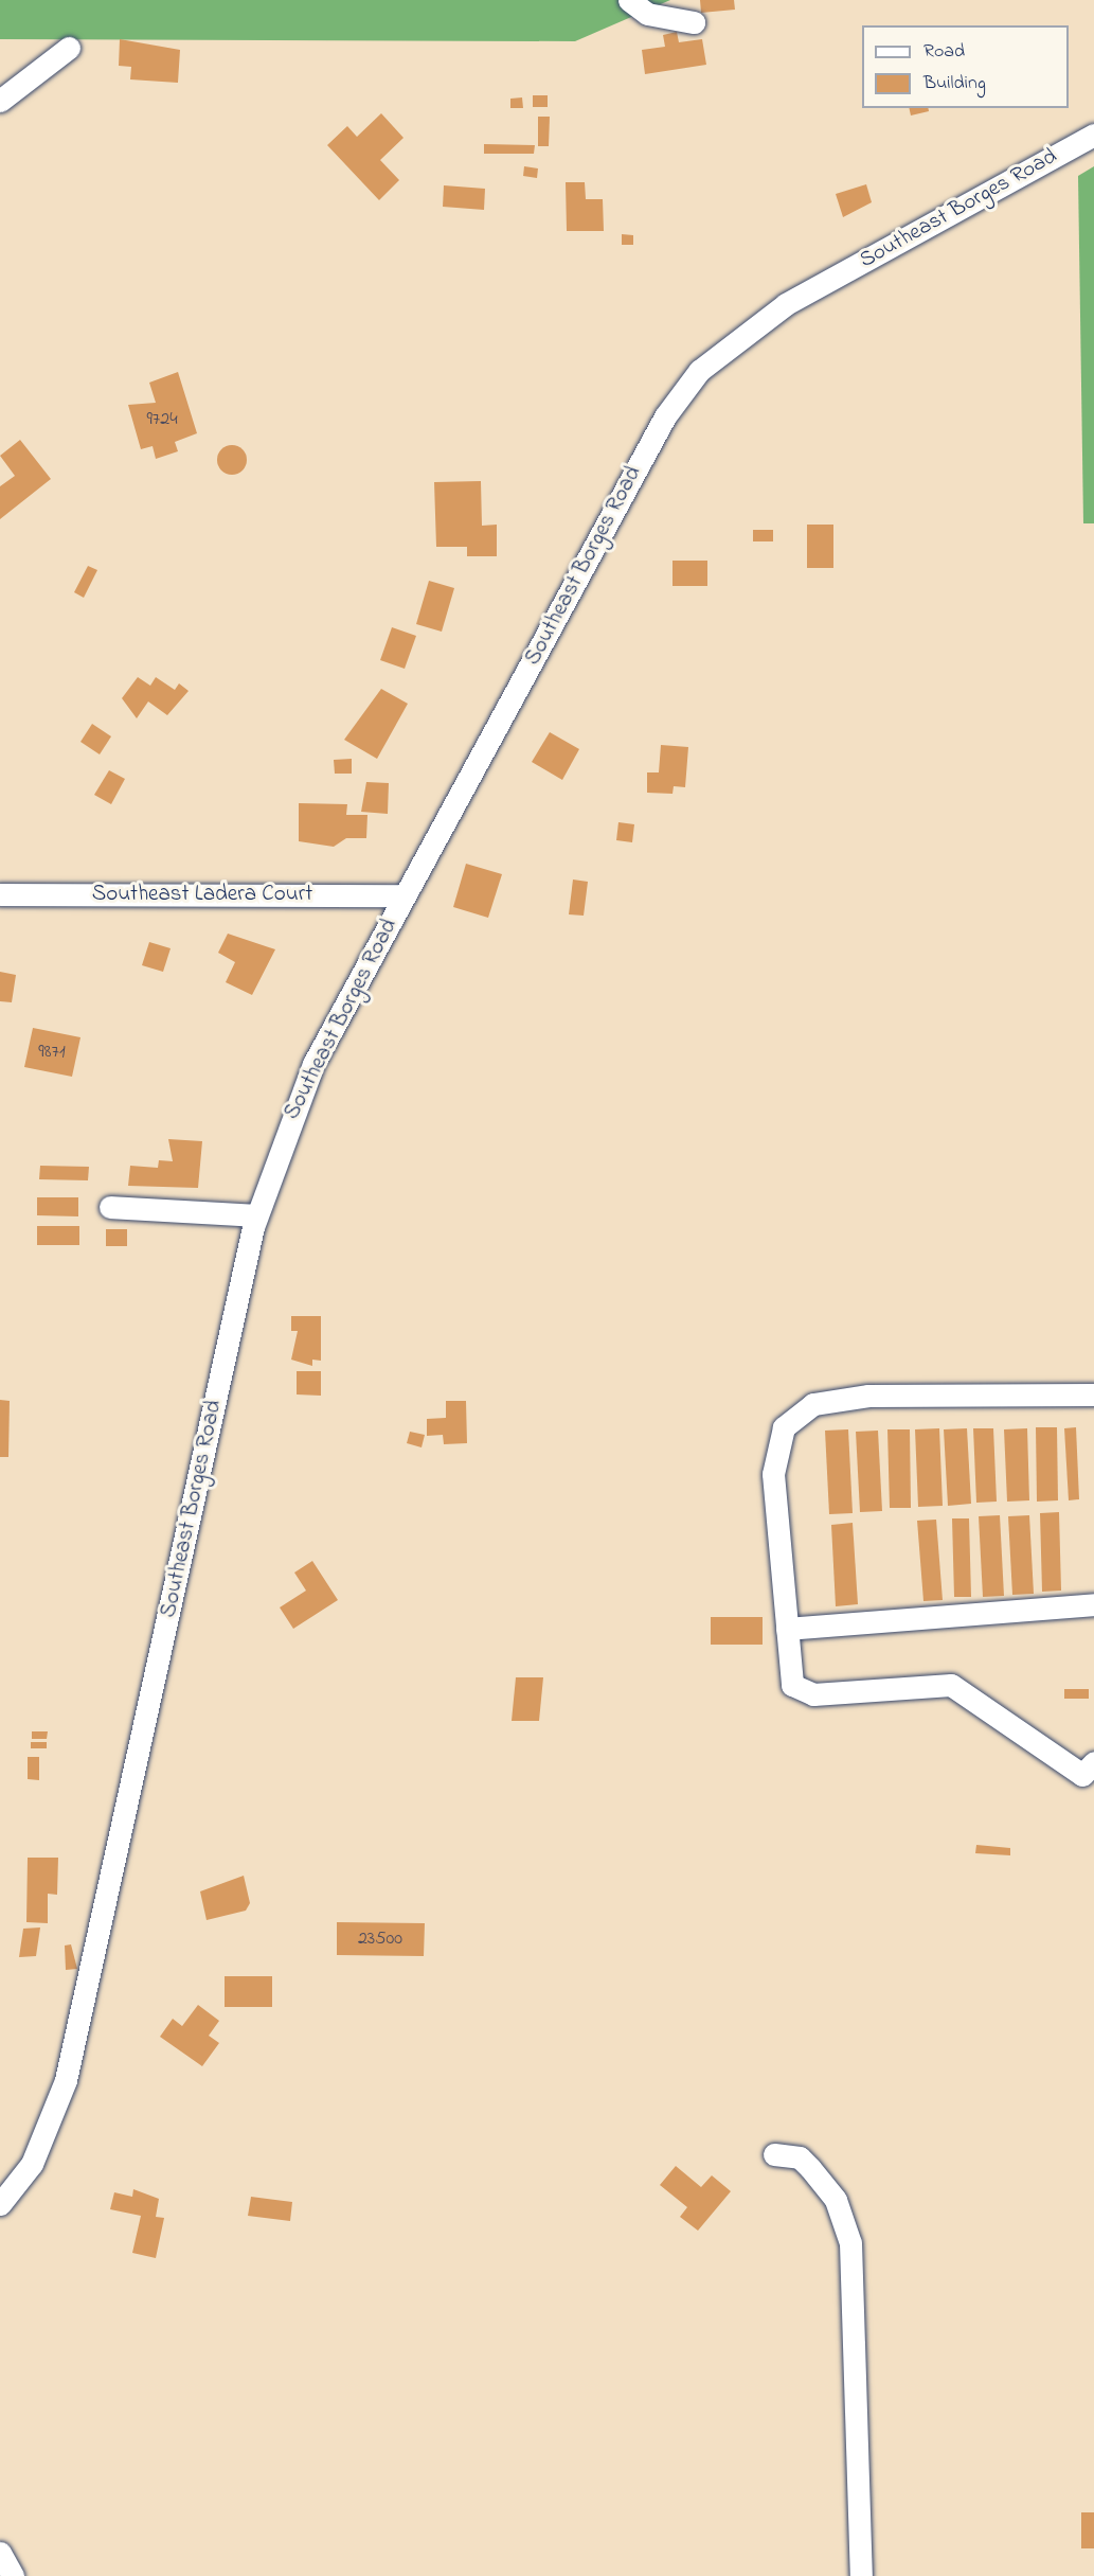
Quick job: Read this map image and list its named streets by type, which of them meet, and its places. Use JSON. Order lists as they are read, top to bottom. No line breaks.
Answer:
{"streets":{"street":["Southeast Borges Road","Southeast Ladera Court"]},"crossings":[["Southeast Borges Road","Southeast Ladera Court"]],"house_numbers":["9724","9871","23500"],"legend":["Road","Building"]}
